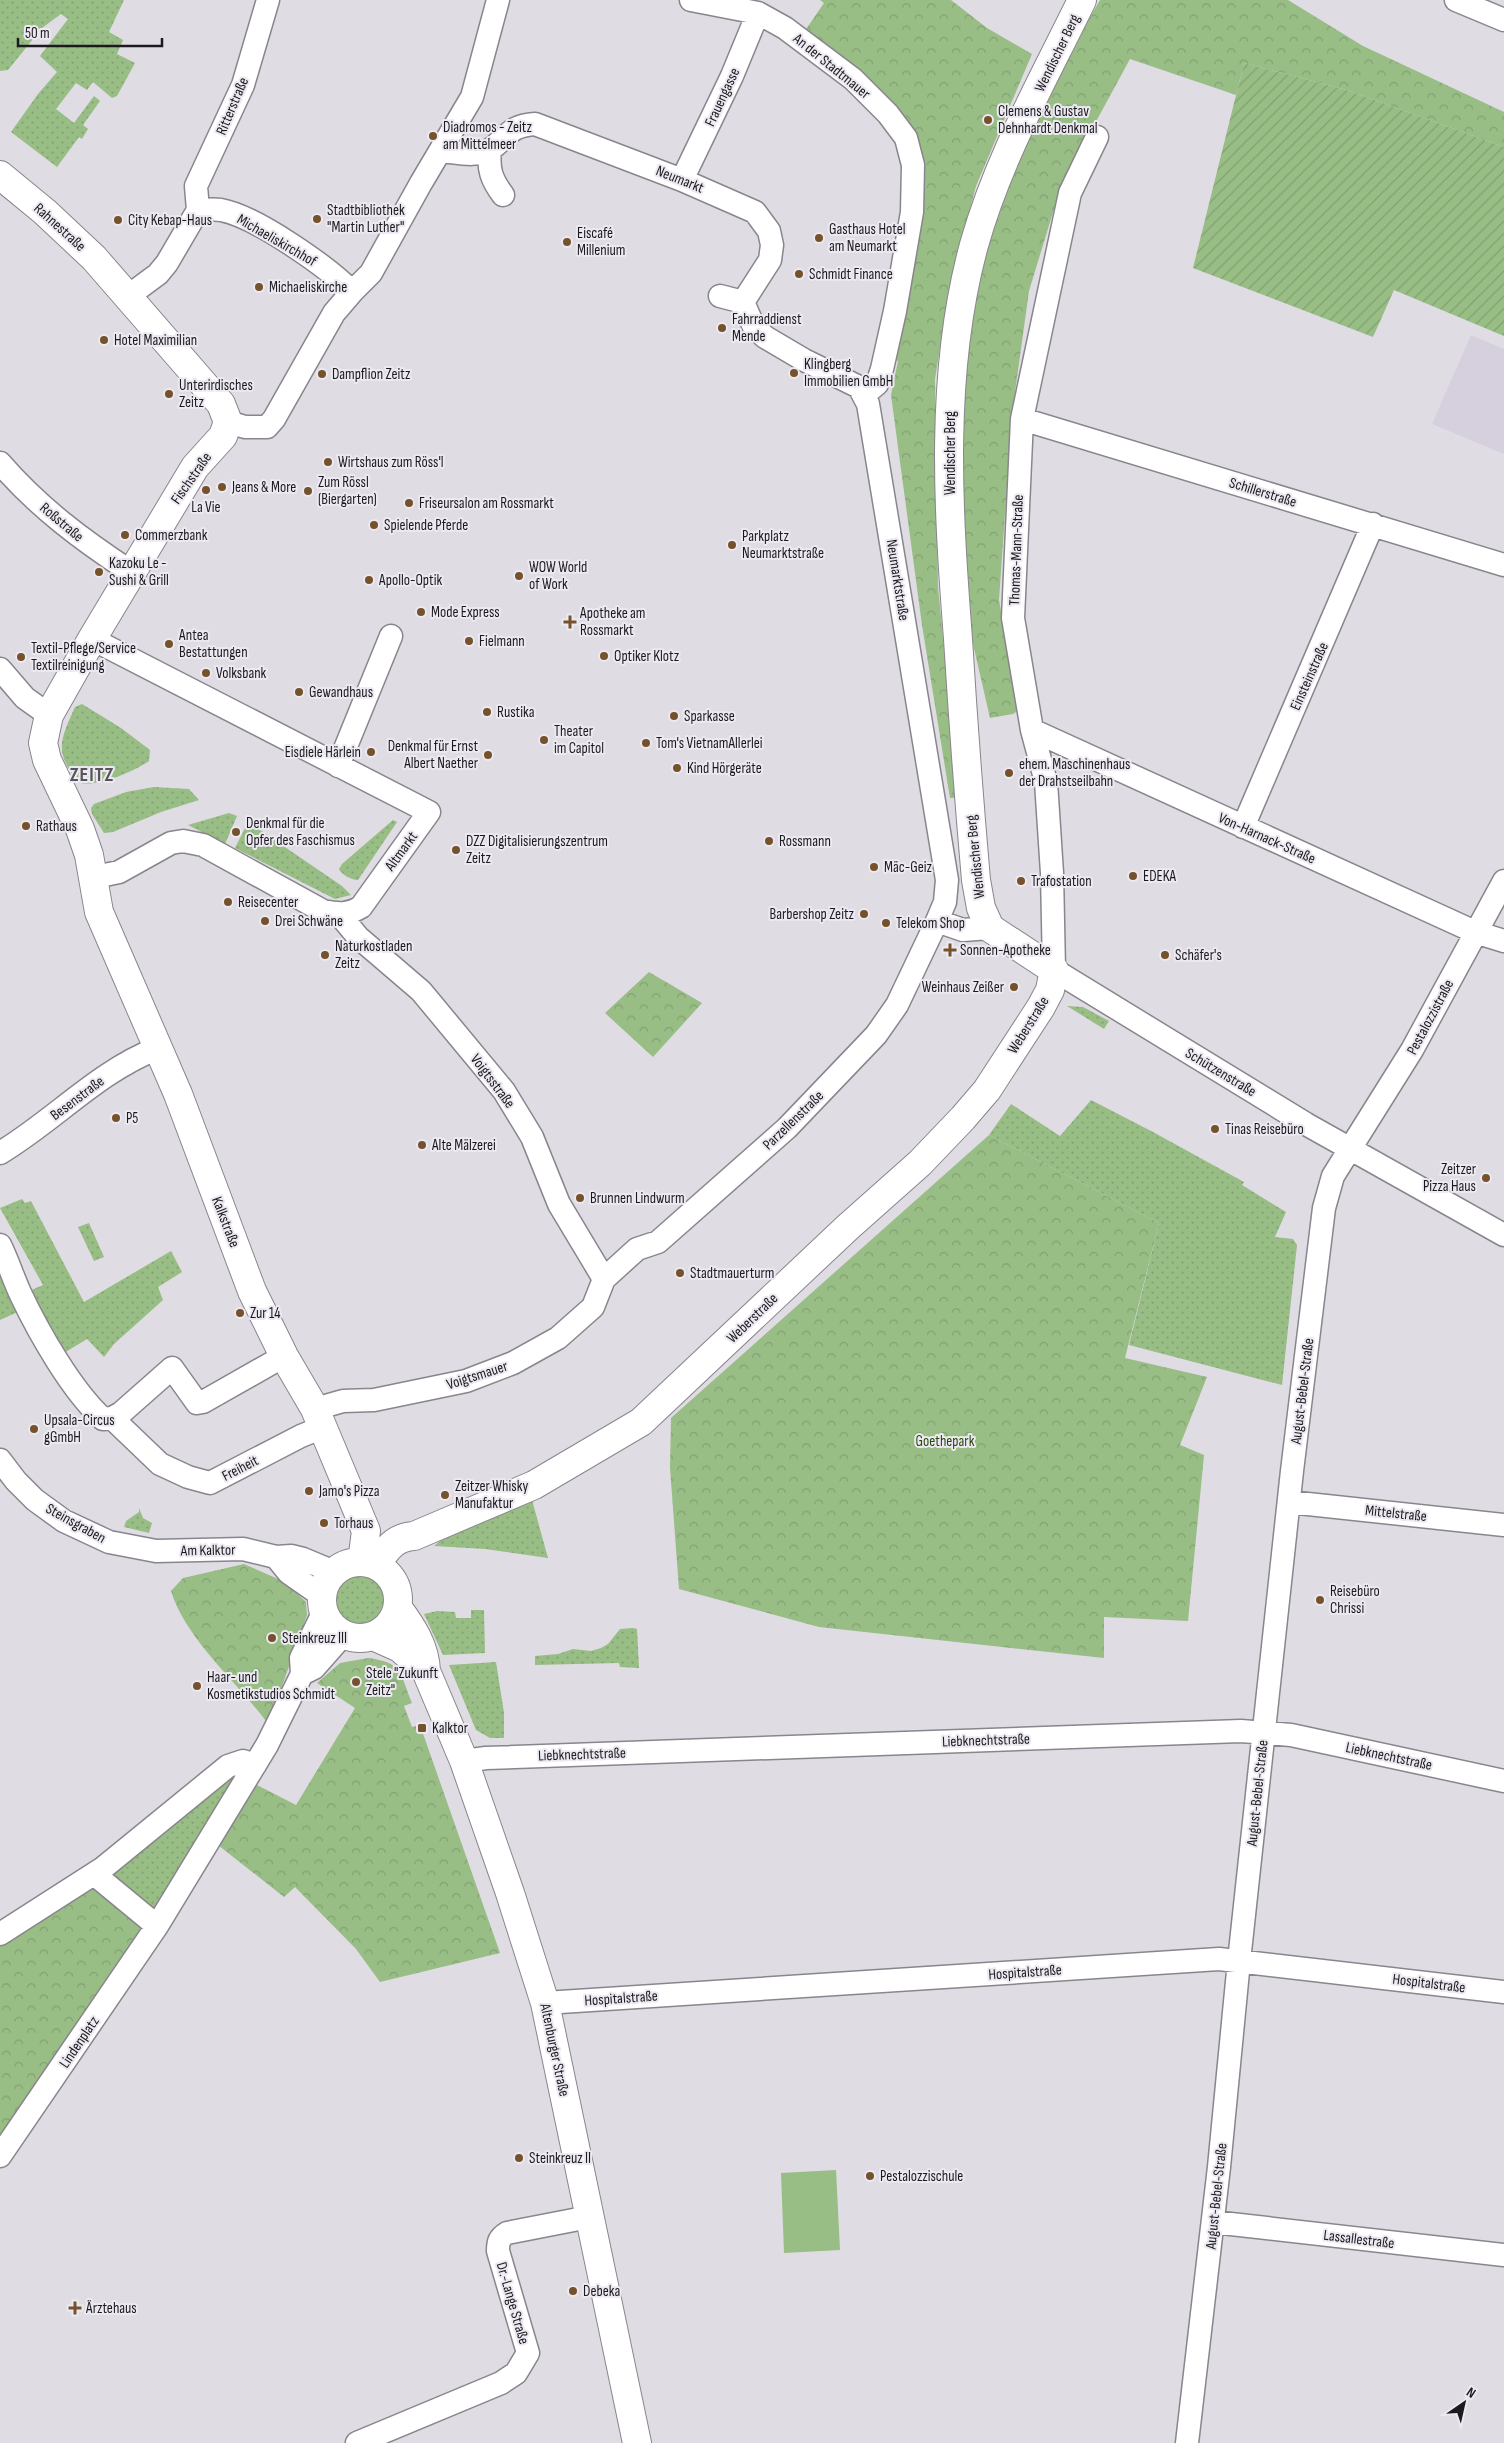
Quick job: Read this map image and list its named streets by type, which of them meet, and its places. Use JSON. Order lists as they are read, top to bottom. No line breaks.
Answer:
{"streets":{"main road":["Wendischer Berg","Rahnestraße","Fischstraße","Weberstraße","Schützenstraße","Kalkstraße","Altenburger Straße"],"street":["An der Stadtmauer","Frauengasse","Ritterstraße","Neumarkt","Michaeliskirchhof","Schillerstraße","Roßstraße","Thomas-Mann-Straße","Neumarktstraße","Einsteinstraße","Von-Harnack-Straße","Altmarkt","Pestalozzistraße","Voigtsstraße","Besenstraße","Parzellenstraße","Voigtsmauer","August-Bebel-Straße","Freiheit","Mittelstraße","Steinsgraben","Am Kalktor","Liebknechtstraße","Hospitalstraße","Lindenplatz","Lassallestraße","Dr.-Lange Straße"]},"crossings":[["Wendischer Berg","Schützenstraße"],["An der Stadtmauer","Frauengasse"],["An der Stadtmauer","Neumarktstraße"],["Frauengasse","Neumarkt"],["Ritterstraße","Michaeliskirchhof"],["Rahnestraße","Fischstraße"],["Fischstraße","Roßstraße"],["Fischstraße","Altmarkt"],["Schillerstraße","Thomas-Mann-Straße"],["Schillerstraße","Einsteinstraße"],["Thomas-Mann-Straße","Von-Harnack-Straße"],["Thomas-Mann-Straße","Weberstraße"],["Thomas-Mann-Straße","Schützenstraße"],["Neumarktstraße","Parzellenstraße"],["Einsteinstraße","Von-Harnack-Straße"],["Von-Harnack-Straße","Pestalozzistraße"],["Altmarkt","Voigtsstraße"],["Pestalozzistraße","Schützenstraße"],["Pestalozzistraße","August-Bebel-Straße"],["Weberstraße","Schützenstraße"],["Weberstraße","Kalkstraße"],["Weberstraße","Am Kalktor"],["Weberstraße","Altenburger Straße"],["Schützenstraße","August-Bebel-Straße"],["Voigtsstraße","Parzellenstraße"],["Voigtsstraße","Voigtsmauer"],["Besenstraße","Kalkstraße"],["Parzellenstraße","Voigtsmauer"],["Kalkstraße","Voigtsmauer"],["Kalkstraße","Freiheit"],["Kalkstraße","Am Kalktor"],["Kalkstraße","Altenburger Straße"],["Voigtsmauer","Freiheit"],["August-Bebel-Straße","Mittelstraße"],["August-Bebel-Straße","Liebknechtstraße"],["August-Bebel-Straße","Hospitalstraße"],["August-Bebel-Straße","Lassallestraße"],["Steinsgraben","Am Kalktor"],["Am Kalktor","Altenburger Straße"],["Liebknechtstraße","Altenburger Straße"],["Hospitalstraße","Altenburger Straße"],["Altenburger Straße","Dr.-Lange Straße"]],"districts":["ZEITZ"],"parks":["Goethepark"],"places":{"other":["Clemens & Gustav Dehnhardt Denkmal","Diadromos - Zeitz am Mittelmeer","Stadtbibliothek \"Martin Luther\"","City Kebap-Haus","Gasthaus Hotel am Neumarkt","Eiscafé Millenium","Schmidt Finance","Michaeliskirche","Fahrraddienst Mende","Hotel Maximilian","Klingberg Immobilien GmbH","Dampflion Zeitz","Unterirdisches Zeitz","Wirtshaus zum Röss'l","Jeans & More","La Vie","Zum Rössl (Biergarten)","Friseursalon am Rossmarkt","Spielende Pferde","Commerzbank","Parkplatz Neumarktstraße","Kazoku Le - Sushi & Grill","WOW World of Work","Apollo-Optik","Mode Express","Fielmann","Antea Bestattungen","Optiker Klotz","Textil-Pflege/Service Textilreinigung","Volksbank","Gewandhaus","Rustika","Sparkasse","Theater im Capitol","Tom's VietnamAllerlei","Eisdiele Härlein","Denkmal für Ernst Albert Naether","Kind Hörgeräte","ehem. Maschinenhaus der Drahstseilbahn","Rathaus","Denkmal für die Opfer des Faschismus","Rossmann","DZZ Digitalisierungszentrum Zeitz","Mäc-Geiz","EDEKA","Trafostation","Reisecenter","Barbershop Zeitz","Drei Schwäne","Telekom Shop","Naturkostladen Zeitz","Schäfer's","Weinhaus Zeißer","P5","Tinas Reisebüro","Alte Mälzerei","Zeitzer Pizza Haus","Brunnen Lindwurm","Stadtmauerturm","Zur 14","Upsala-Circus gGmbH","Jamo's Pizza","Zeitzer Whisky Manufaktur","Torhaus","Reisebüro Chrissi","Steinkreuz III","Stele \"Zukunft Zeitz\"","Haar- und Kosmetikstudios Schmidt","Steinkreuz II","Pestalozzischule","Debeka"],"health":["Apotheke am Rossmarkt","Sonnen-Apotheke","Ärztehaus"],"transit":["Kalktor"]},"scale_bar":"50 m","north":"top right"}
